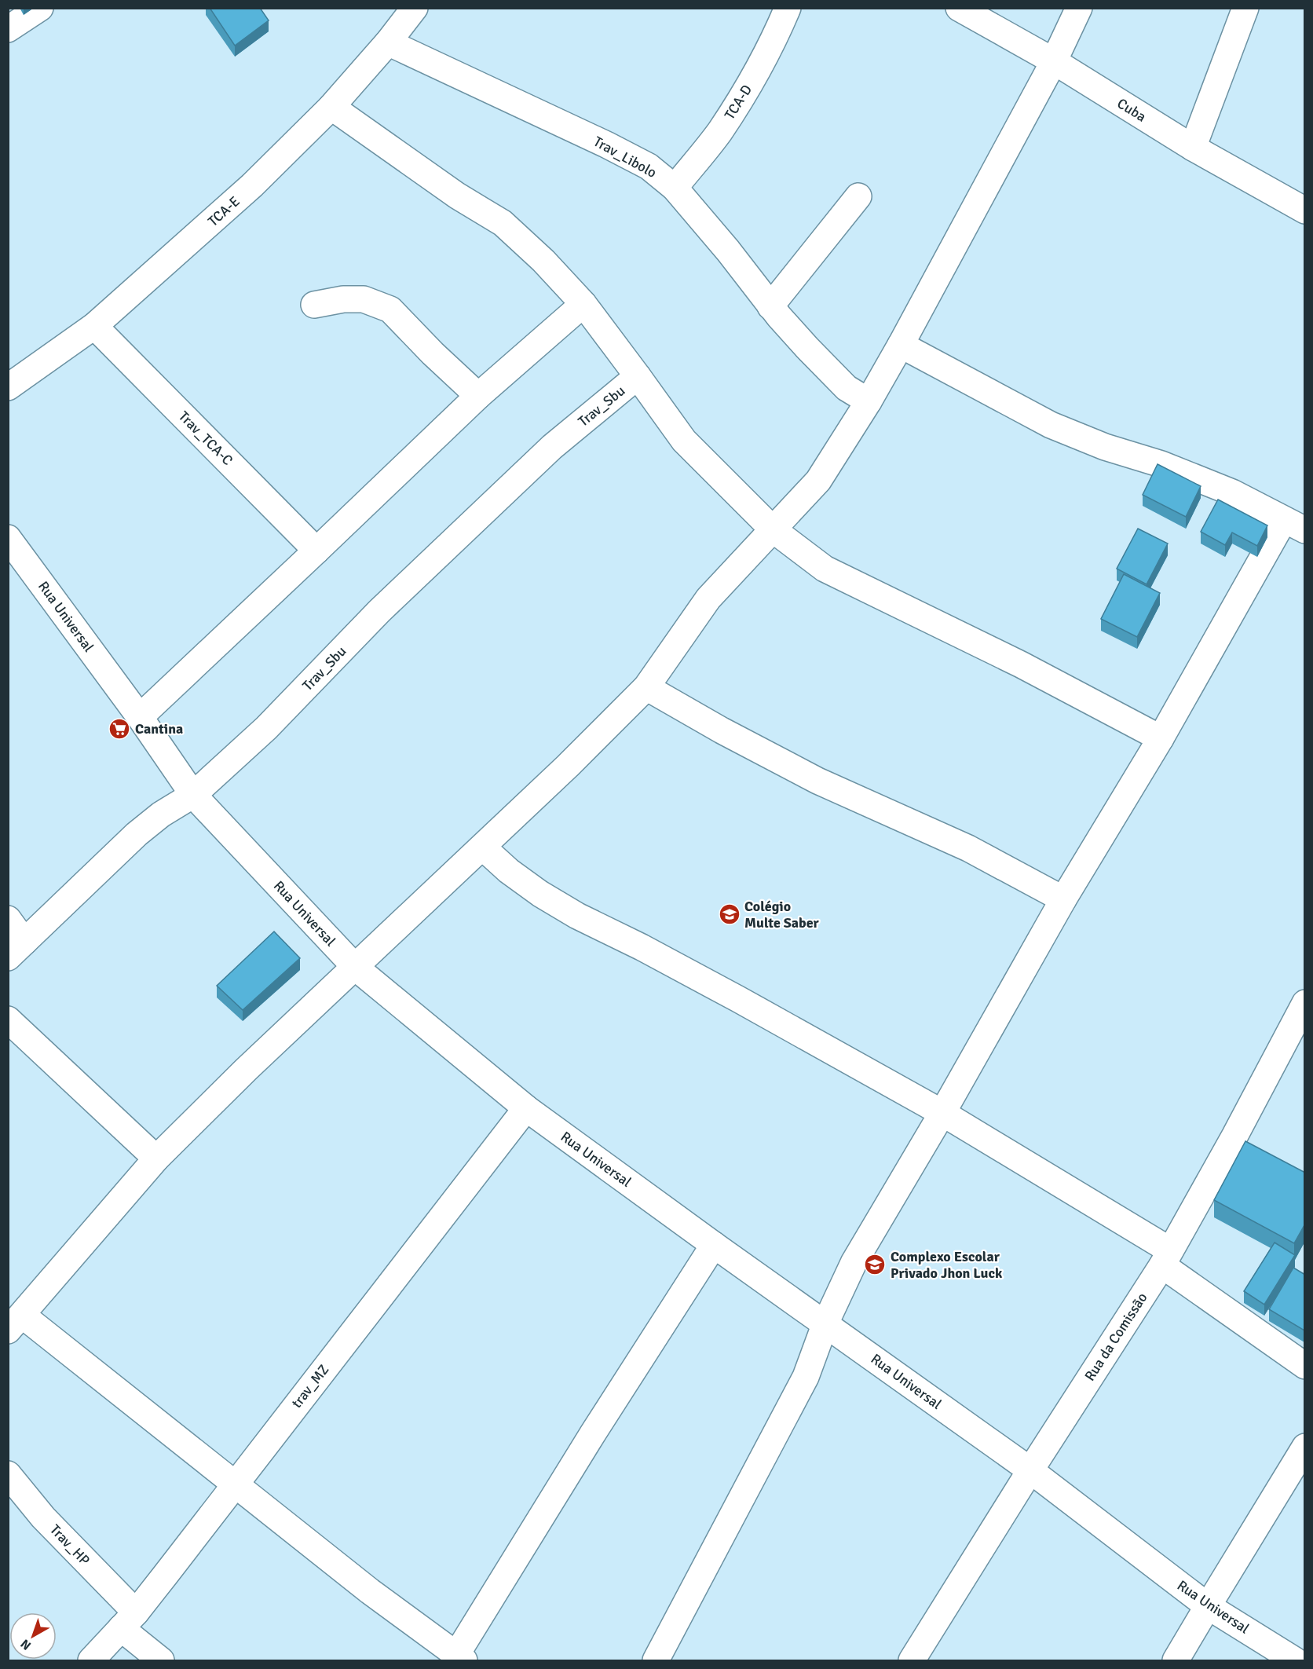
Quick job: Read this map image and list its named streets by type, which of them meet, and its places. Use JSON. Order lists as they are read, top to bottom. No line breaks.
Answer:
{"streets":{"street":["TCA-D","Cuba","Trav_Libolo","TCA-E","Trav_Sbu","Trav_TCA-C","Rua Universal","Rua da Comissão","trav_MZ","Trav_HP"]},"crossings":[["TCA-D","Trav_Libolo"],["Trav_Libolo","TCA-E"],["TCA-E","Trav_TCA-C"],["Trav_Sbu","Rua Universal"],["Rua Universal","Rua da Comissão"],["Rua Universal","trav_MZ"],["trav_MZ","Trav_HP"]],"places":{"supermarket":["Cantina"],"school or university":["Colégio Multe Saber","Complexo Escolar Privado Jhon Luck"]},"north":"bottom left"}
